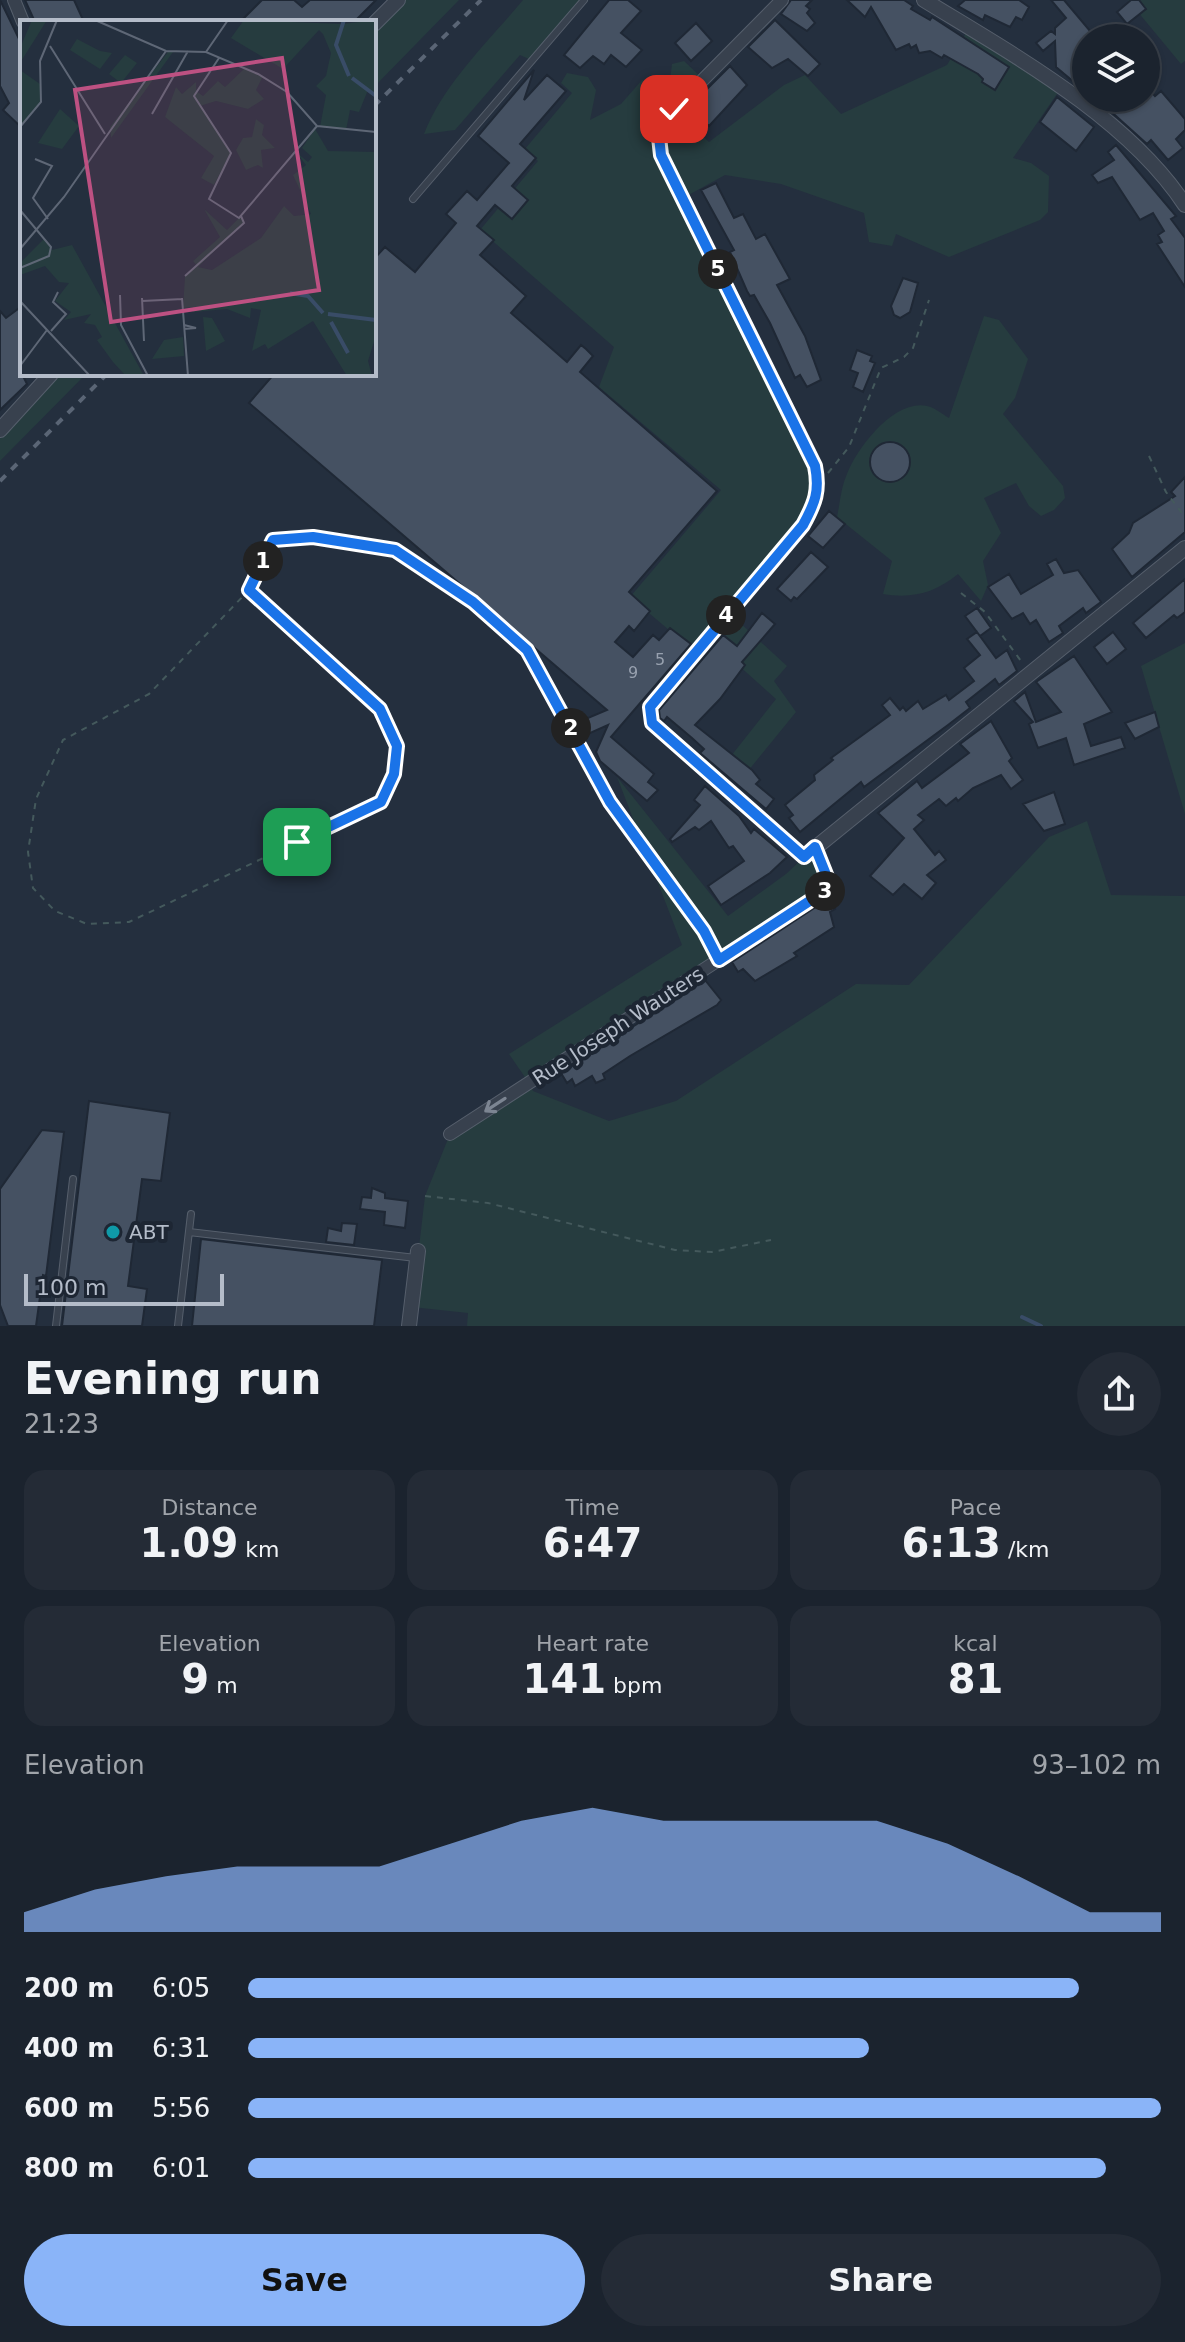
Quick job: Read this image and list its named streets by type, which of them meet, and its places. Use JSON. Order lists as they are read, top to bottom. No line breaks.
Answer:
{"streets":{"street":["Rue Joseph Wauters"]},"one_way":["Rue Joseph Wauters"],"places":["ABT"],"house_numbers":["5","9"],"scale_bar":"100 m","page":{"pins":["5","1","4","2","3"],"scale":"100 m","heading":["Evening run","21:23"],"stats":[["Distance","1.09 km"],["Time","6:47"],["Pace","6:13 /km"],["Elevation","9 m"],["Heart rate","141 bpm"],["kcal","81"]],"chart":["Elevation","93–102 m"],"list":[{"name":"200 m","note":"6:05"},{"name":"400 m","note":"6:31"},{"name":"600 m","note":"5:56"},{"name":"800 m","note":"6:01"}],"buttons":["Save","Share"]}}
